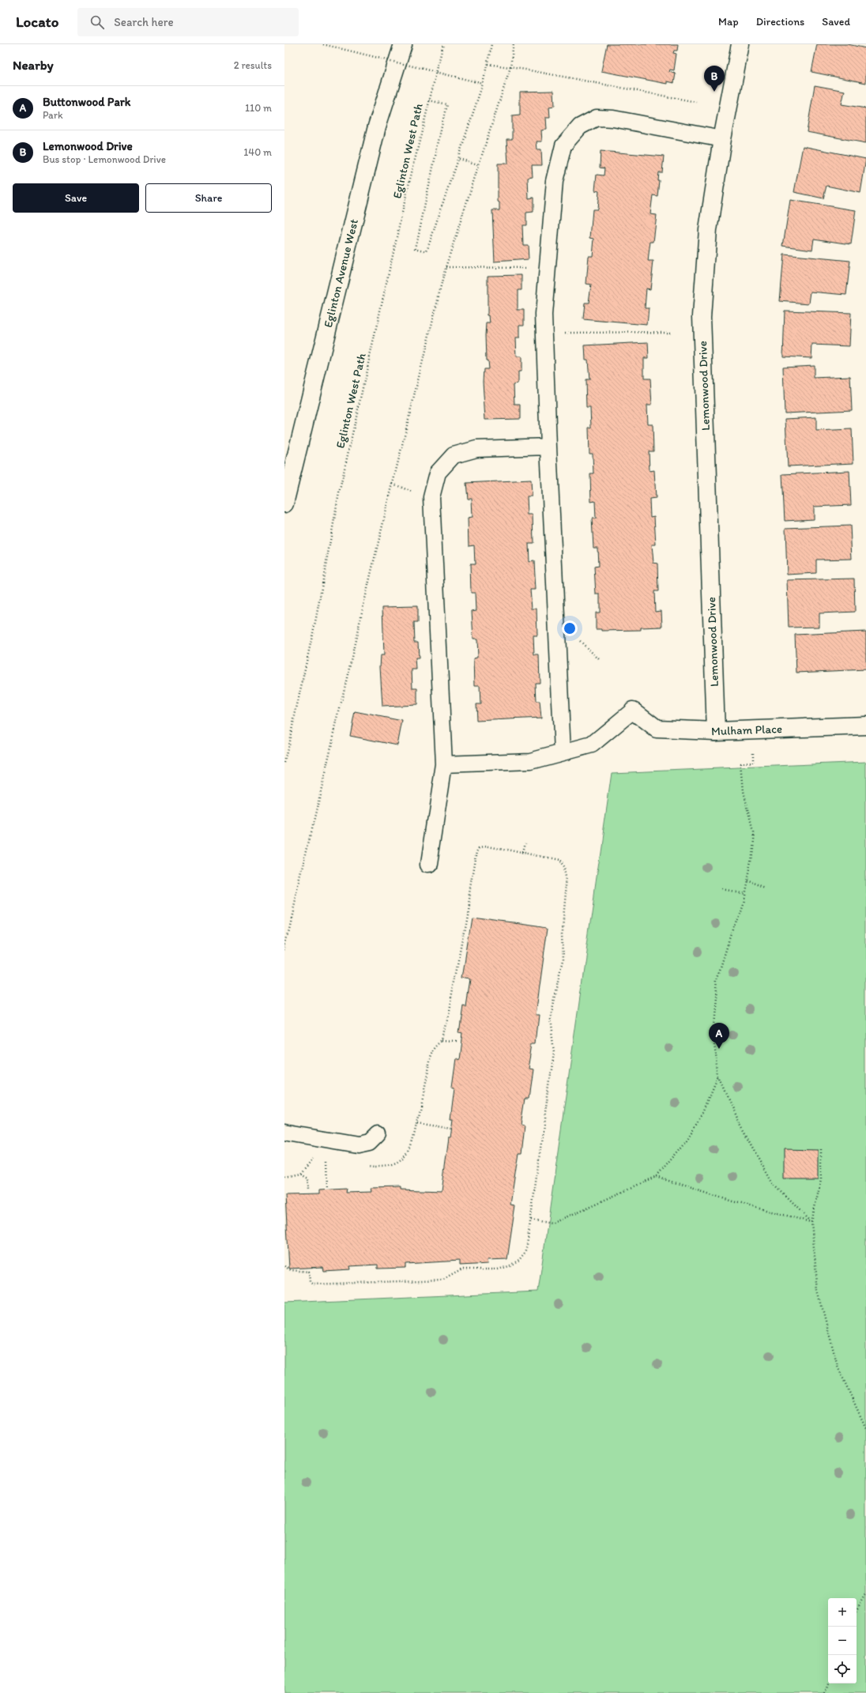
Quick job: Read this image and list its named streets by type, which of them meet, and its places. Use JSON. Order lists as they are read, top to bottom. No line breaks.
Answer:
{"streets":{"street":["Eglinton Avenue West","Lemonwood Drive","Mulham Place"],"path":["Eglinton West Path"]},"crossings":[["Lemonwood Drive","Mulham Place"]],"page":{"header":"Locato","search":"Search here","nav":["Map","Directions","Saved"],"heading":["Nearby","2 results"],"pins":["B","A"],"list":[{"mark":"A","name":"Buttonwood Park","note":"Park","value":"110 m"},{"mark":"B","name":"Lemonwood Drive","note":"Bus stop · Lemonwood Drive","value":"140 m"}],"buttons":["Save","Share"],"map_buttons":["+","−"]}}
